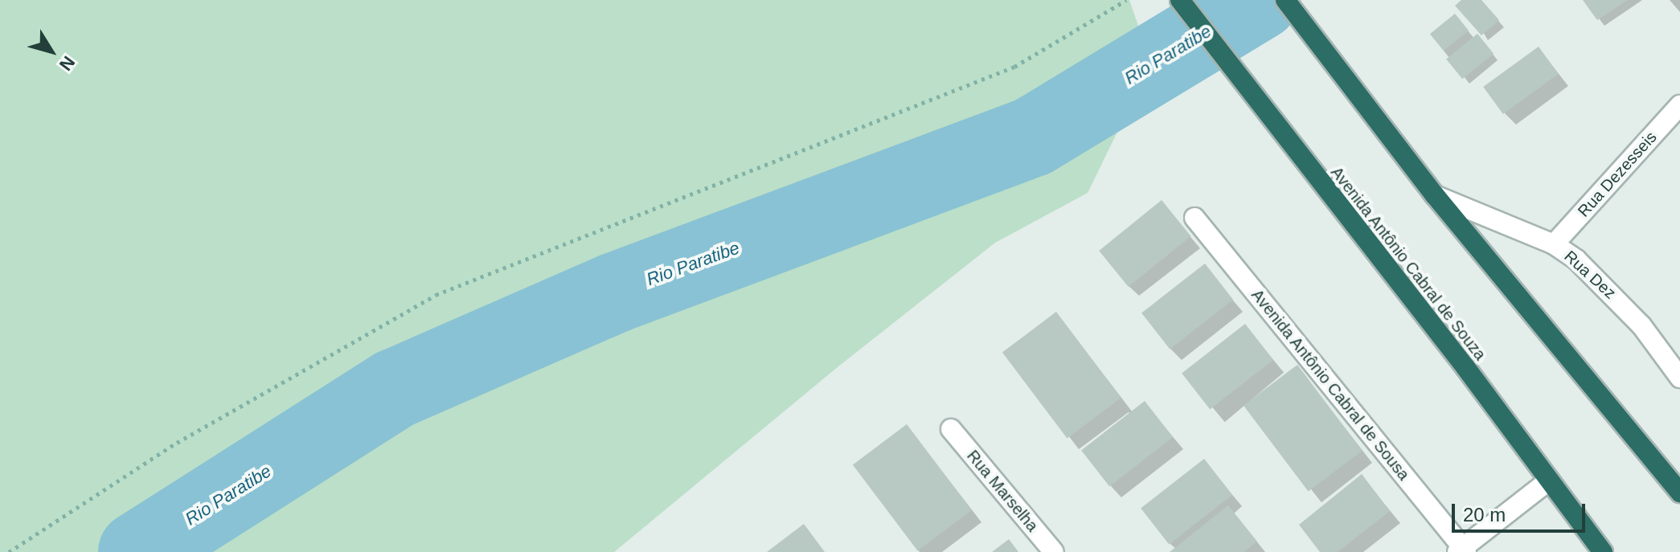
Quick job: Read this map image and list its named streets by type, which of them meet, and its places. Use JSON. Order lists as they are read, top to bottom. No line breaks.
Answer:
{"streets":{"highway":["Avenida Antônio Cabral de Souza"],"street":["Rua Dezesseis","Rua Dez","Avenida Antônio Cabral de Sousa","Rua Marselha"]},"crossings":[["Rua Dezesseis","Rua Dez"]],"water":["Rio Paratibe"],"scale_bar":"20 m","north":"bottom right"}
